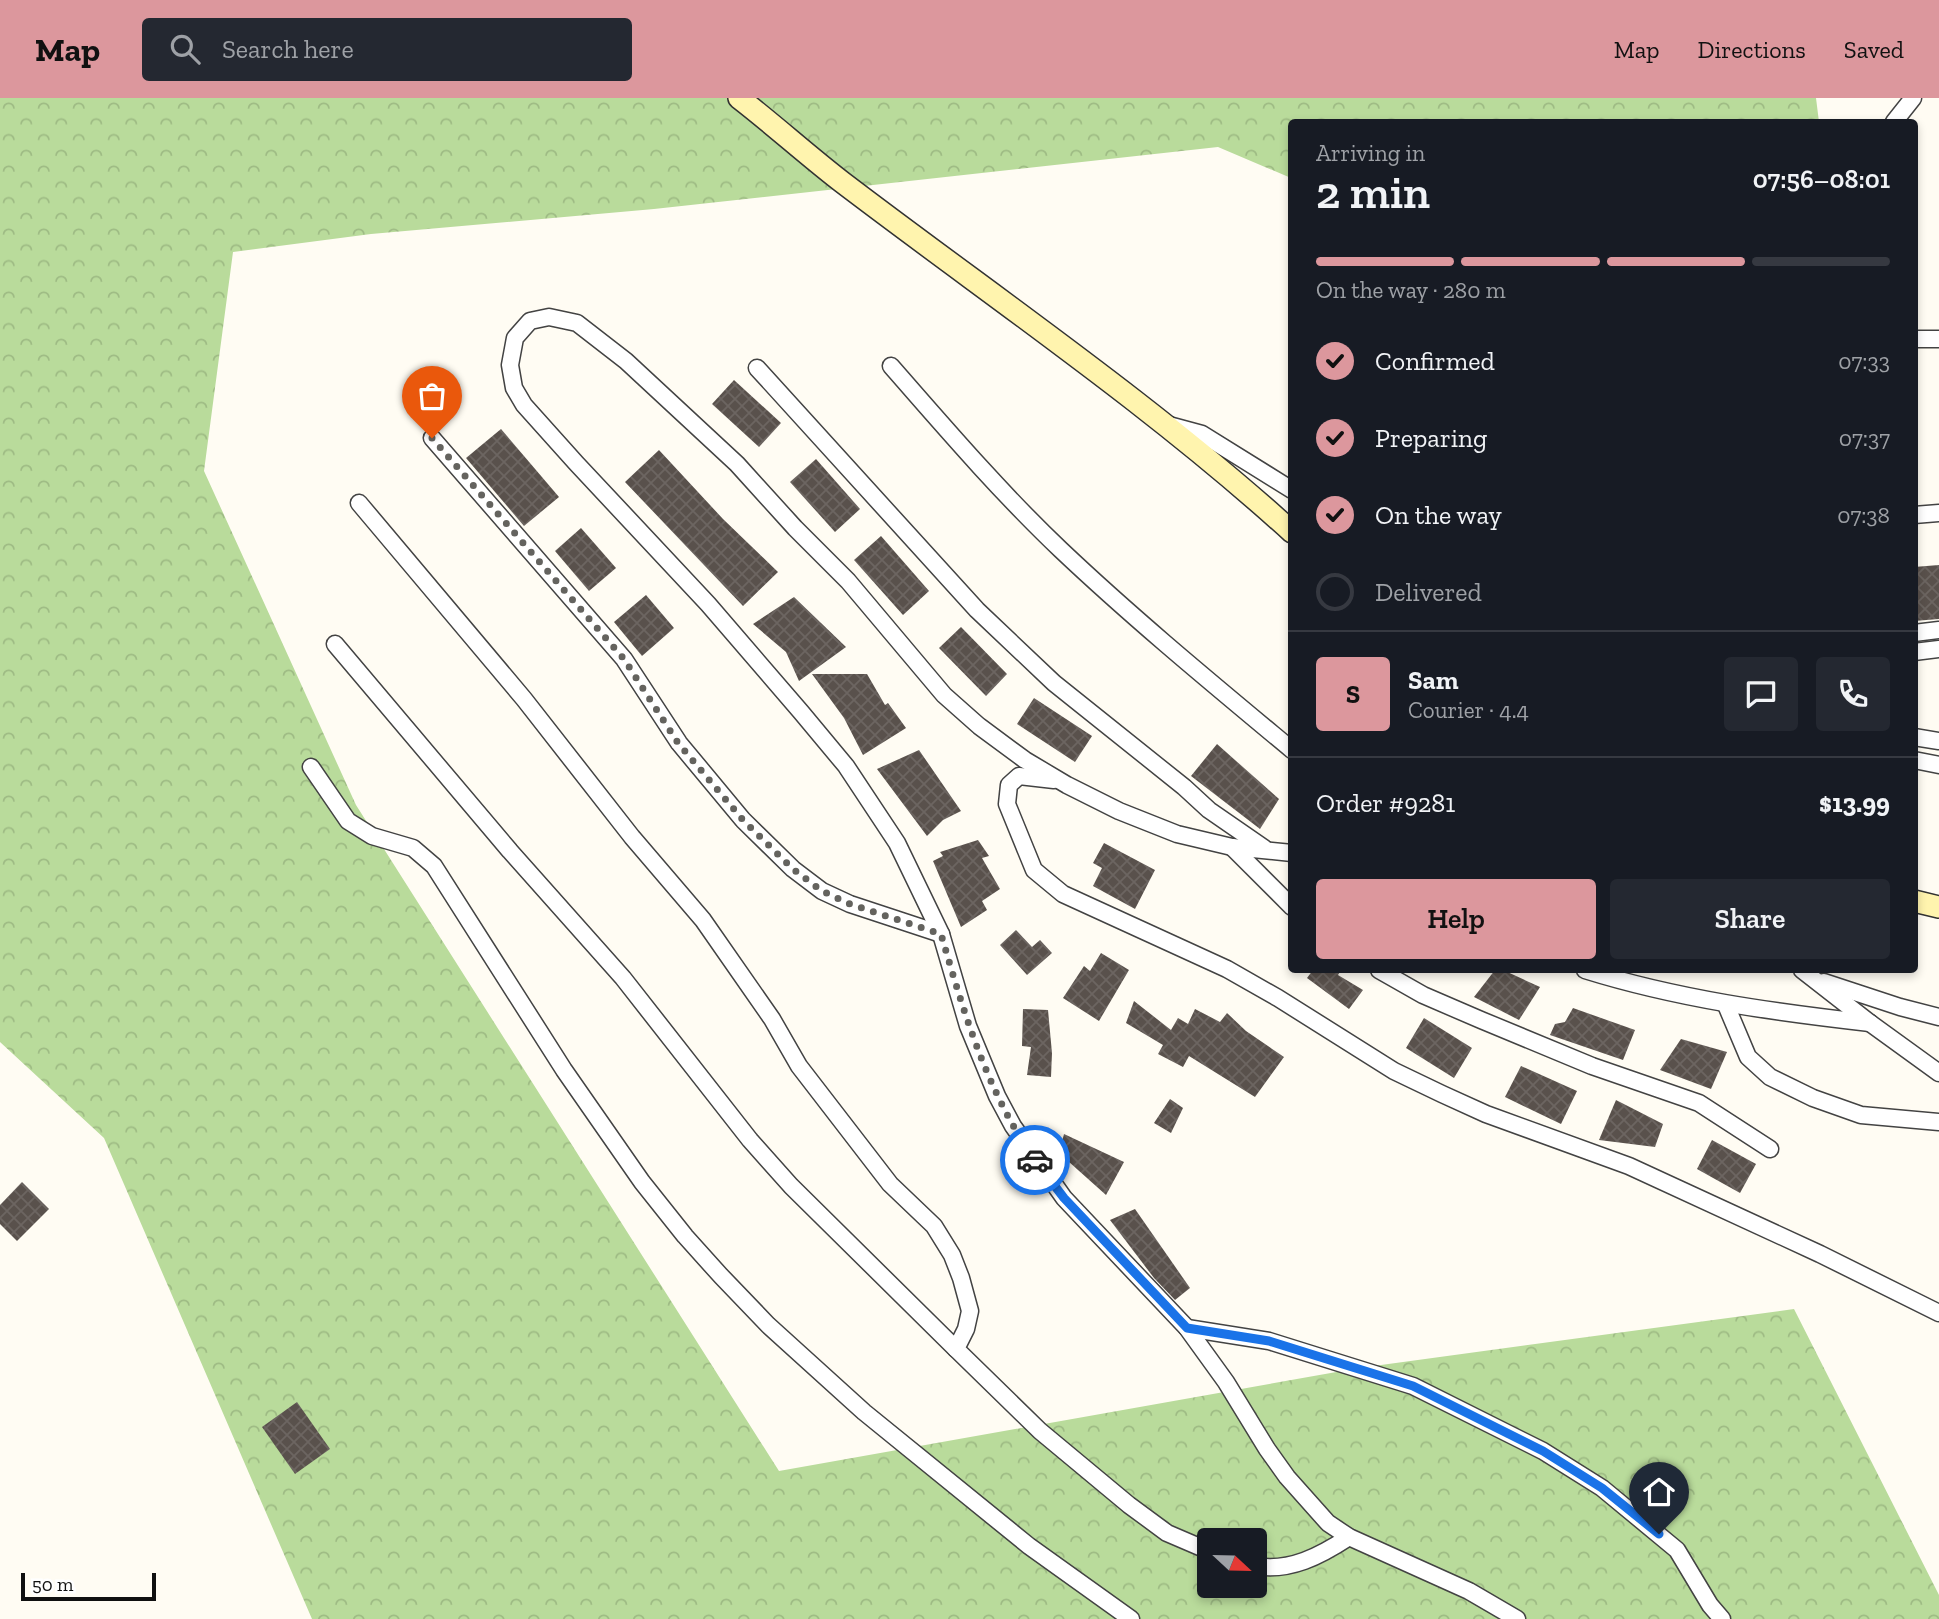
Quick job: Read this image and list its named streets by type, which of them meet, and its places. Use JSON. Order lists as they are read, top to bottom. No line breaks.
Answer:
{"scale_bar":"50 m","north":"right","page":{"header":"Map","search":"Search here","nav":["Map","Directions","Saved"],"heading":["2 min","Arriving in","07:56–08:01"],"panel":["Sam","Courier · 4.4","Order #9281","$13.99"],"bar":"On the way · 280 m","list":[["Confirmed","07:33"],["Preparing","07:37"],["On the way","07:38"],"Delivered"],"round":"S","buttons":["Help","Share"],"scale":"50 m"}}
